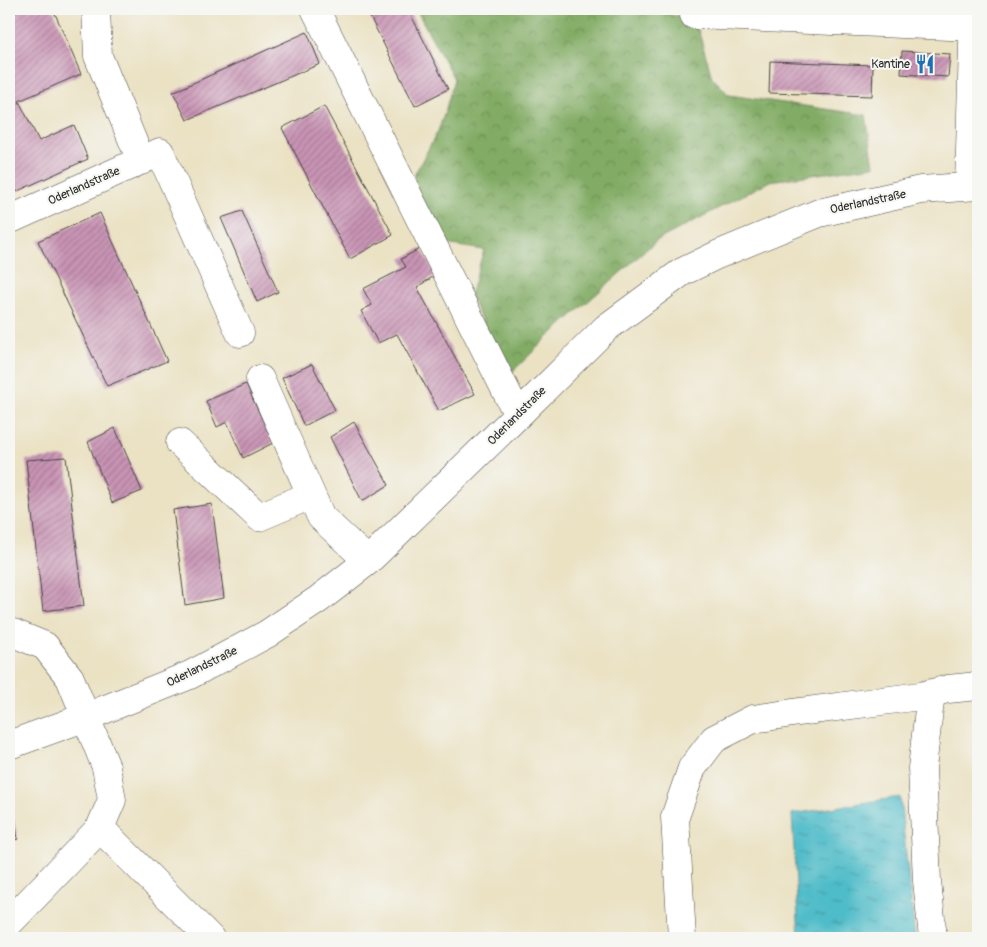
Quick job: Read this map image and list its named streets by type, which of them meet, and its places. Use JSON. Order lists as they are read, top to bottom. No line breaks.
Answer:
{"streets":{"street":["Oderlandstraße"]},"places":{"restaurant":["Kantine"]}}
